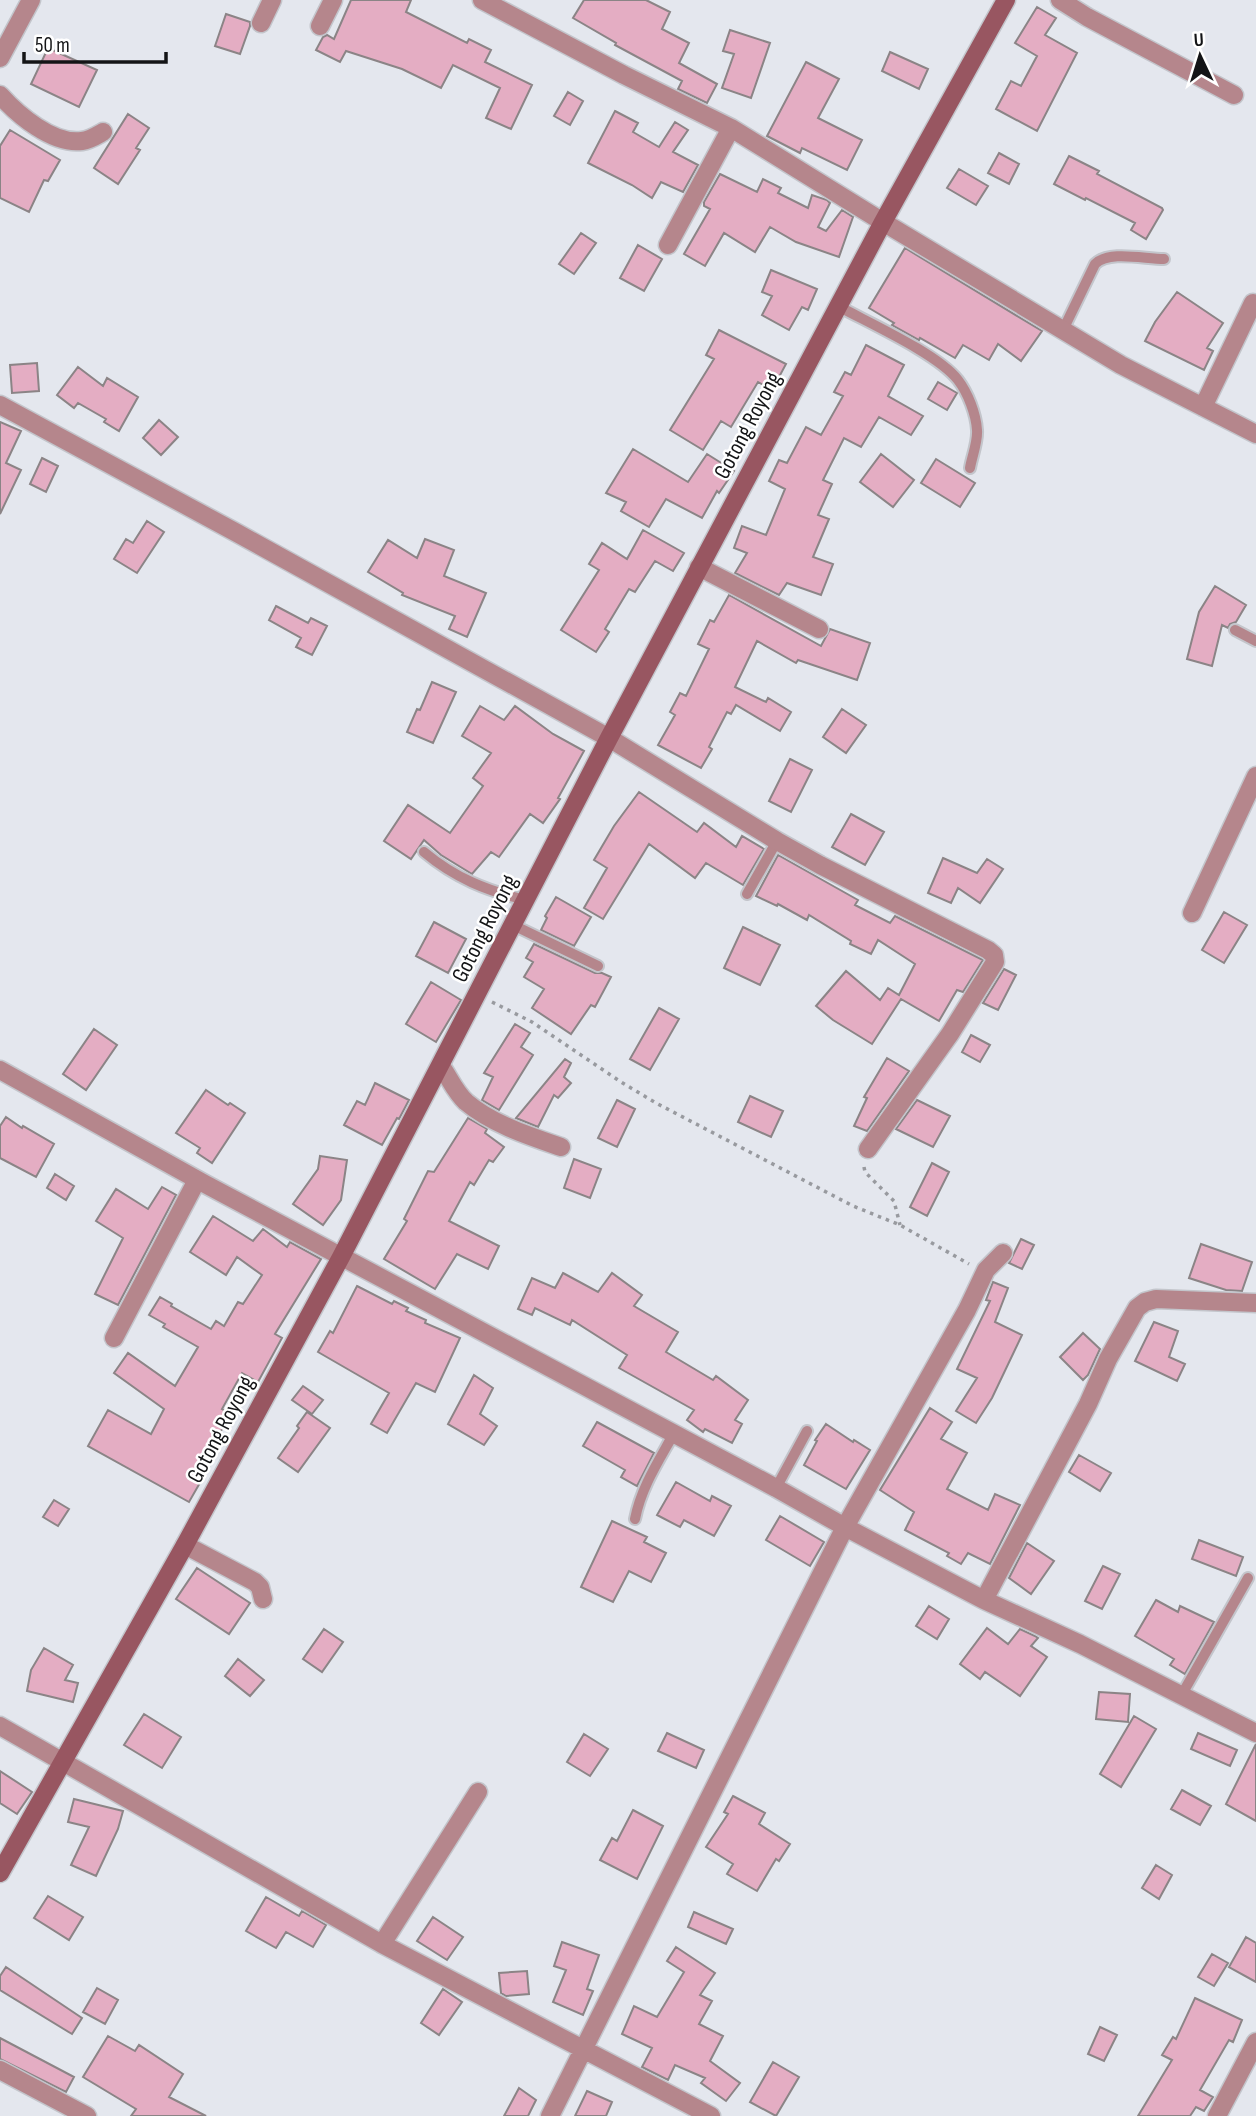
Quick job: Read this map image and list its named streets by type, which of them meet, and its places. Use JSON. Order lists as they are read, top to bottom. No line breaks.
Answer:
{"streets":{"street":["Gotong Royong"]},"scale_bar":"50 m","north":"top"}
